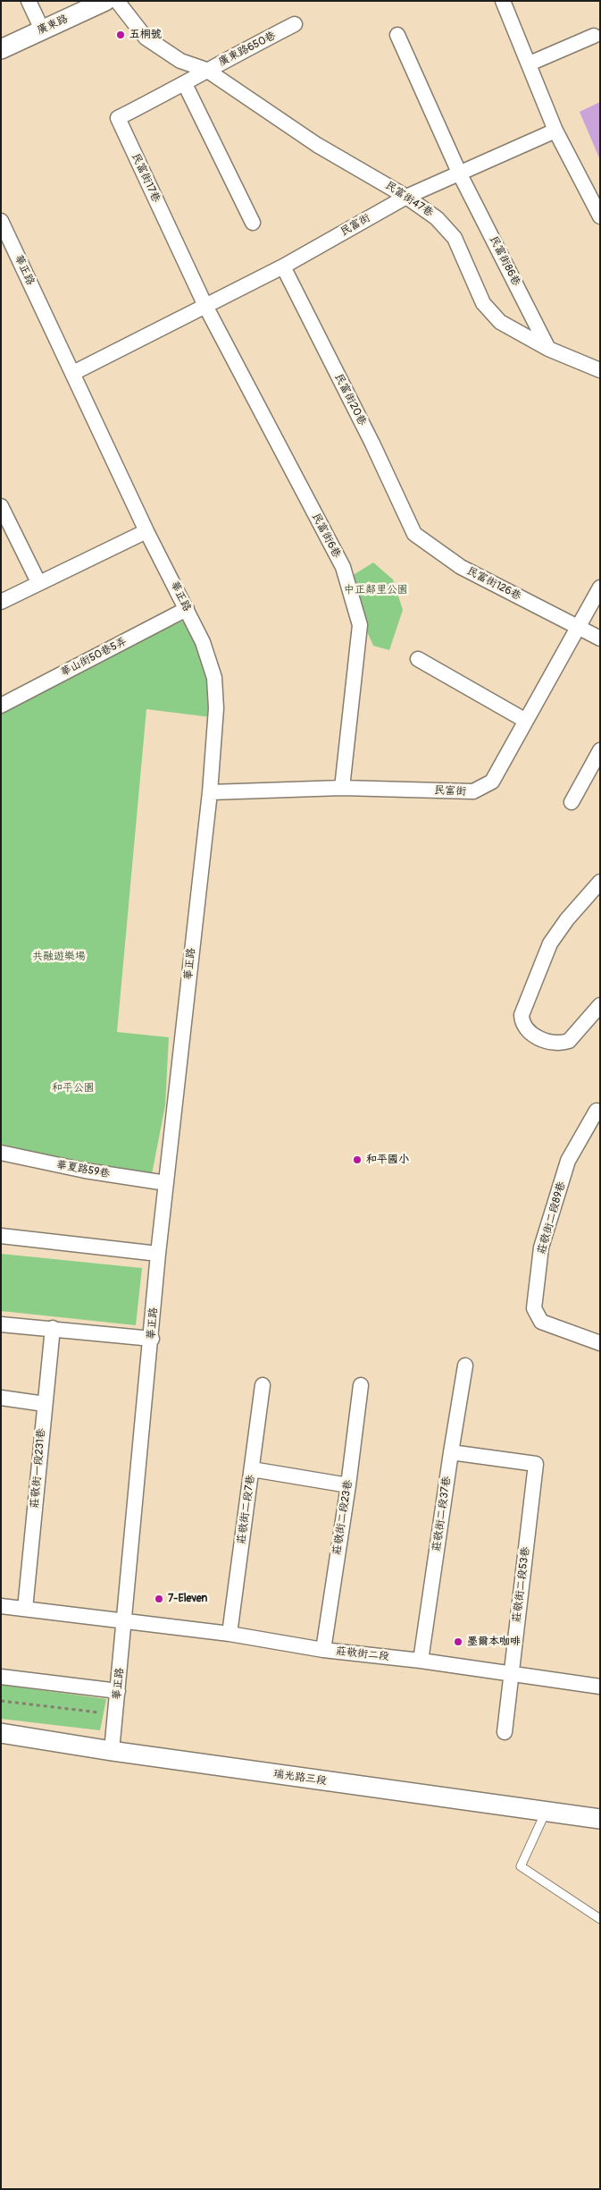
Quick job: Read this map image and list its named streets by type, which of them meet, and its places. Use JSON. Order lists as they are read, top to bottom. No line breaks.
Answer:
{"streets":{"street":["廣東路","廣東路650巷","民富街17巷","民富街47巷","民富街","民富街86巷","華正路","民富街20巷","民富街6巷","民富街126巷","華山街50巷5弄","華夏路59巷","莊敬街二段89巷","莊敬街一段231巷","莊敬街二段7巷","莊敬街二段37巷","莊敬街二段23巷","莊敬街二段53巷","莊敬街二段","瑞光路三段"]},"crossings":[["廣東路650巷","民富街17巷"],["廣東路650巷","民富街47巷"],["民富街17巷","民富街47巷"],["民富街17巷","民富街"],["民富街17巷","民富街6巷"],["民富街47巷","民富街"],["民富街47巷","民富街86巷"],["民富街","民富街86巷"],["民富街","華正路"],["民富街","民富街20巷"],["民富街","民富街6巷"],["民富街","民富街126巷"],["華正路","華山街50巷5弄"],["華正路","華夏路59巷"],["華正路","莊敬街二段"],["華正路","瑞光路三段"],["民富街20巷","民富街126巷"],["莊敬街一段231巷","莊敬街二段"],["莊敬街二段7巷","莊敬街二段"],["莊敬街二段37巷","莊敬街二段53巷"],["莊敬街二段37巷","莊敬街二段"],["莊敬街二段23巷","莊敬街二段"],["莊敬街二段53巷","莊敬街二段"]],"parks":["中正鄰里公園","共融遊樂場","和平公園"],"places":["五桐號","和平國小","7-Eleven","墨爾本咖啡"]}
